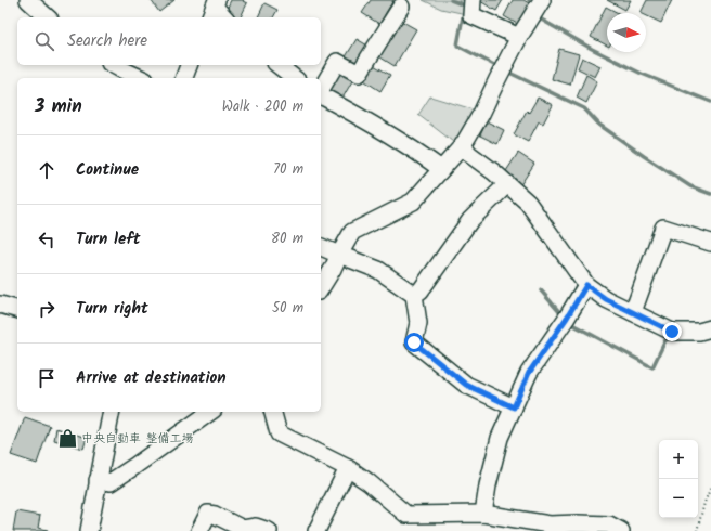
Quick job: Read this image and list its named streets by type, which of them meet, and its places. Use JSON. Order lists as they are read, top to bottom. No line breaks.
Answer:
{"places":{"shop":["中央自動車 整備工場"]},"north":"right","page":{"search":"Search here","heading":["3 min","Walk · 200 m"],"list":[["Continue","70 m"],["Turn left","80 m"],["Turn right","50 m"],"Arrive at destination"],"map_buttons":["+","−"]}}
